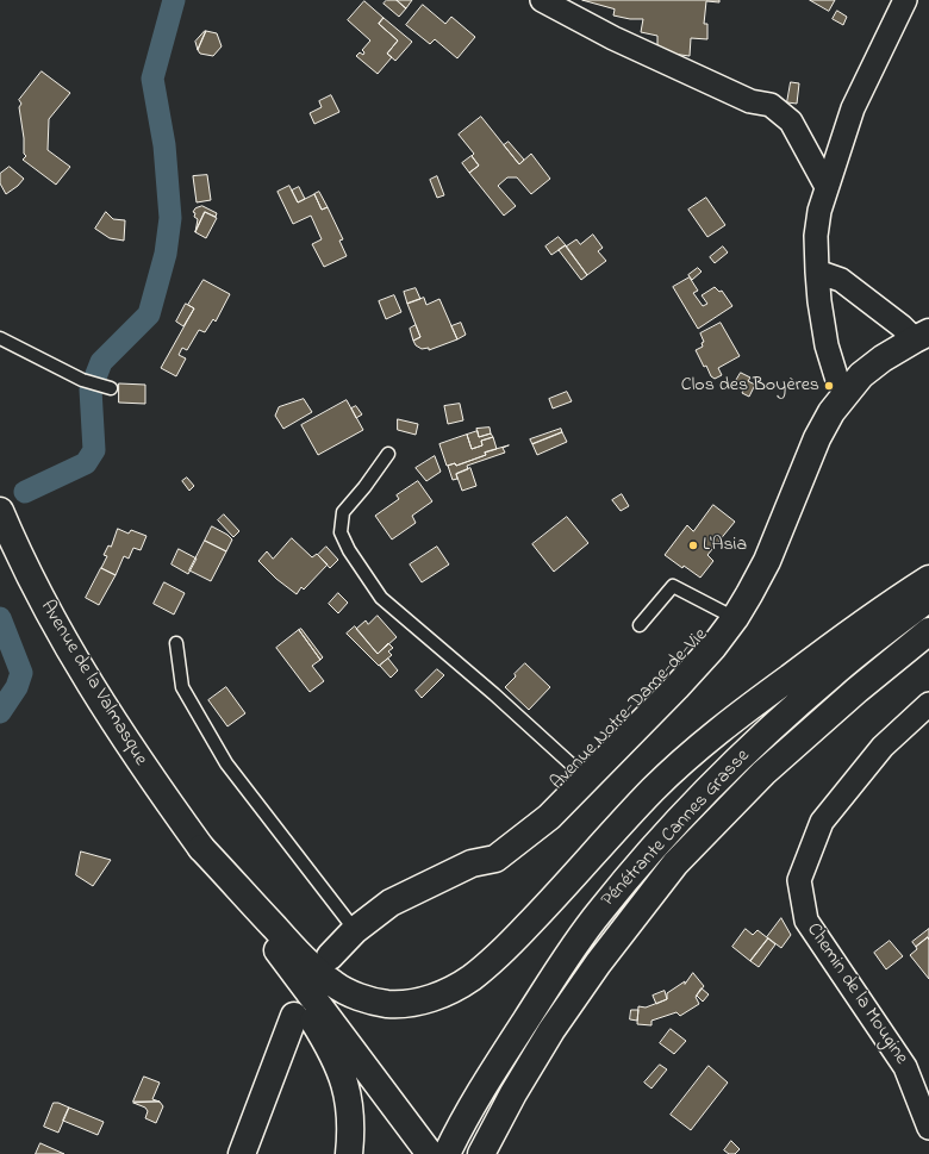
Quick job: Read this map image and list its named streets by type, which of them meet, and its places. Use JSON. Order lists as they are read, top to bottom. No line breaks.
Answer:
{"streets":{"main road":["Avenue de la Valmasque","Avenue Notre-Dame-de-Vie","Pénétrante Cannes Grasse"],"street":["Chemin de la Mougine"]},"places":["Clos des Boyères","L'Asia"]}
